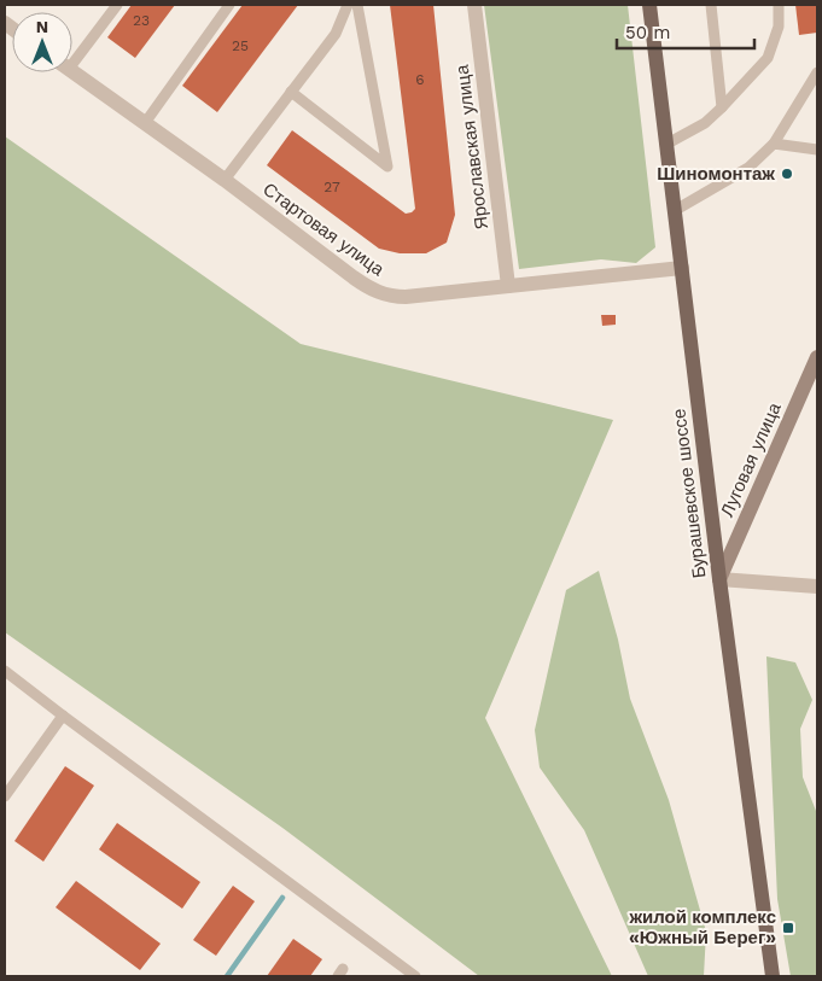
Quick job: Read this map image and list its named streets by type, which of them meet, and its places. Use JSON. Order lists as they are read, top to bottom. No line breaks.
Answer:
{"streets":{"main road":["Бурашевское шоссе"],"street":["Ярославская улица","Стартовая улица","Луговая улица"]},"crossings":[["Ярославская улица","Стартовая улица"],["Стартовая улица","Бурашевское шоссе"],["Луговая улица","Бурашевское шоссе"]],"places":{"other":["Шиномонтаж"],"transit":["жилой комплекс «Южный Берег»"]},"house_numbers":["23","25","6","27"],"scale_bar":"50 m","north":"top"}
